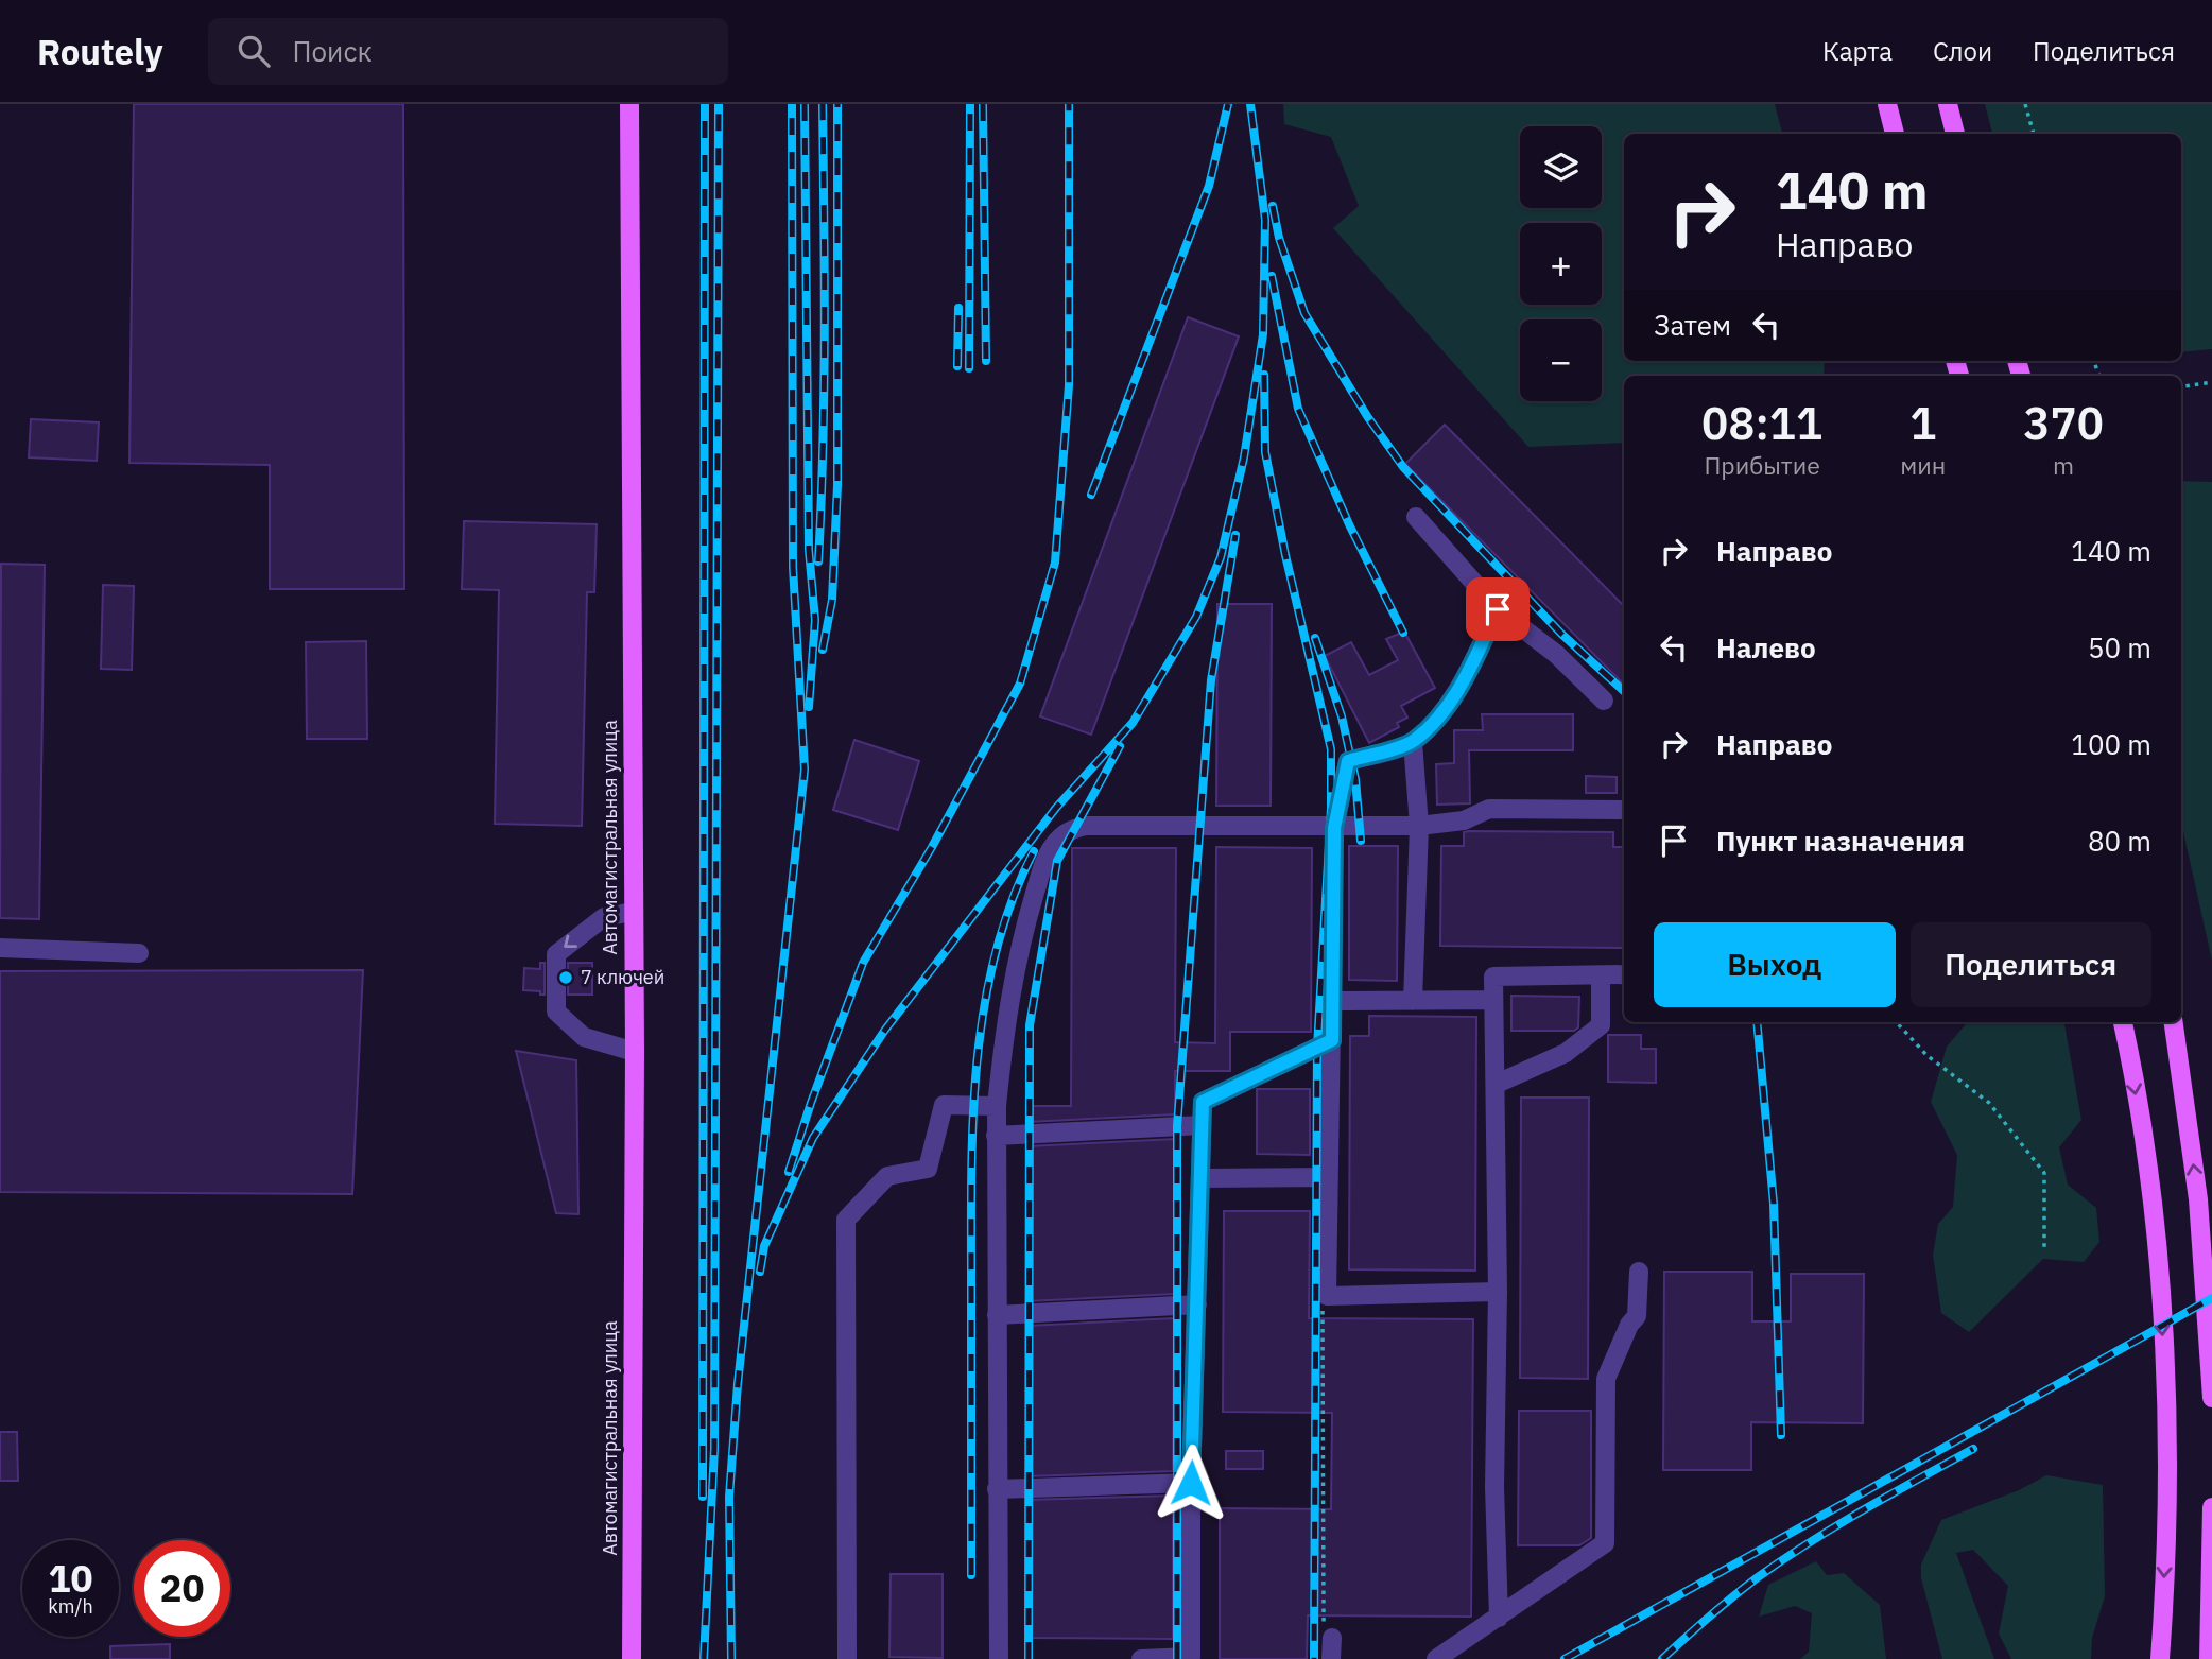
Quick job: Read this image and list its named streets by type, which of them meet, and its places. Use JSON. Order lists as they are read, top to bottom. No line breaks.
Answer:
{"streets":{"main road":["Автомагистральная улица"]},"places":["7 ключей"],"page":{"header":"Routely","search":"Поиск","nav":["Карта","Слои","Поделиться"],"map_buttons":["+","−"],"turn":["140 m","Направо"],"then":"Затем","eta":["08:11","Прибытие","1","мин","370","m"],"list":[{"name":"Направо","value":"140 m"},{"name":"Налево","value":"50 m"},{"name":"Направо","value":"100 m"},{"name":"Пункт назначения","value":"80 m"}],"buttons":["Выход","Поделиться"],"speed":"10 km/h","limit":"20"}}
